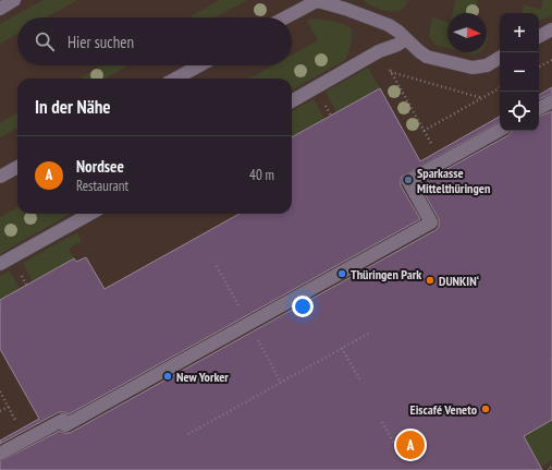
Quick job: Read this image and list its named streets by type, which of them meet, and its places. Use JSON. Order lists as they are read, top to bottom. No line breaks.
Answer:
{"places":["Sparkasse Mittelthüringen","Thüringen Park","DUNKIN‘","New Yorker","Eiscafé Veneto"],"north":"right","page":{"map_buttons":["+","−"],"search":"Hier suchen","heading":"In der Nähe","list":[{"mark":"A","name":"Nordsee","note":"Restaurant","value":"40 m"}],"pins":"A"}}
